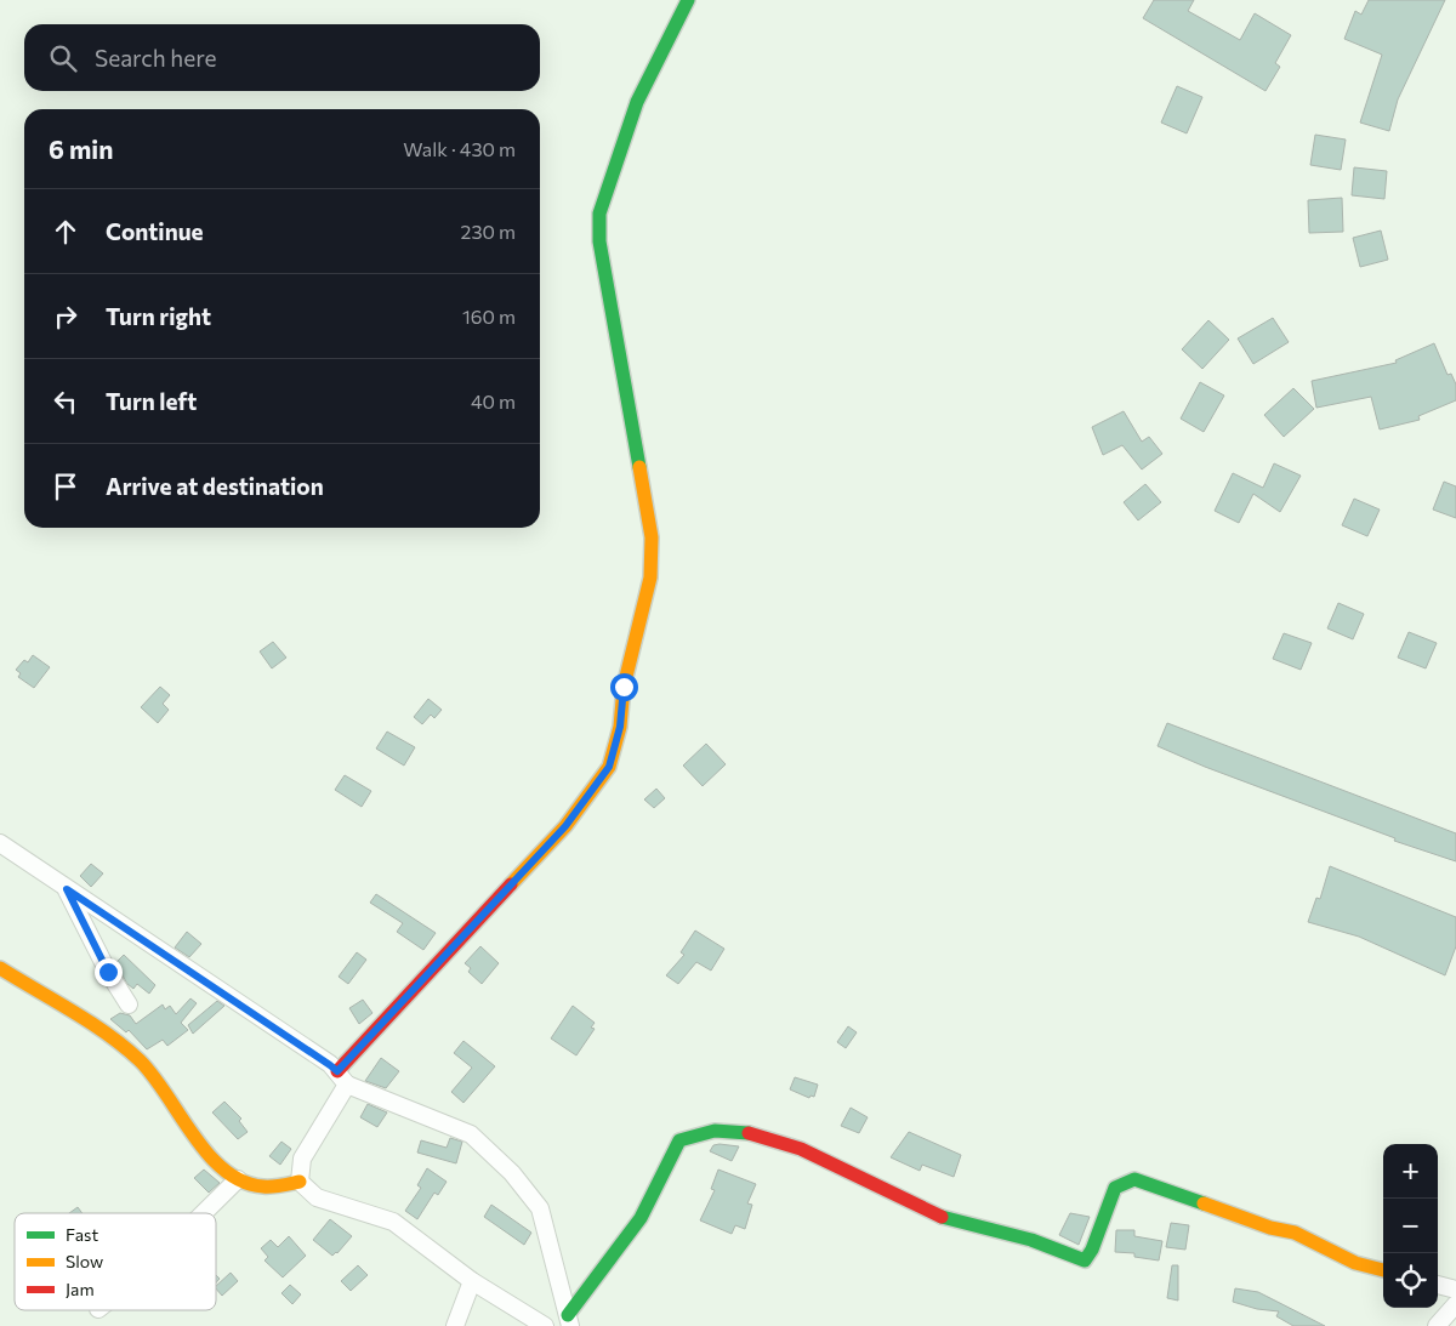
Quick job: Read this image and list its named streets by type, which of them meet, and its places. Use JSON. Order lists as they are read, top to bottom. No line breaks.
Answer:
{"legend":["Fast","Slow","Jam"],"page":{"search":"Search here","heading":["6 min","Walk · 430 m"],"list":[["Continue","230 m"],["Turn right","160 m"],["Turn left","40 m"],"Arrive at destination"],"map_buttons":["+","−"]}}
